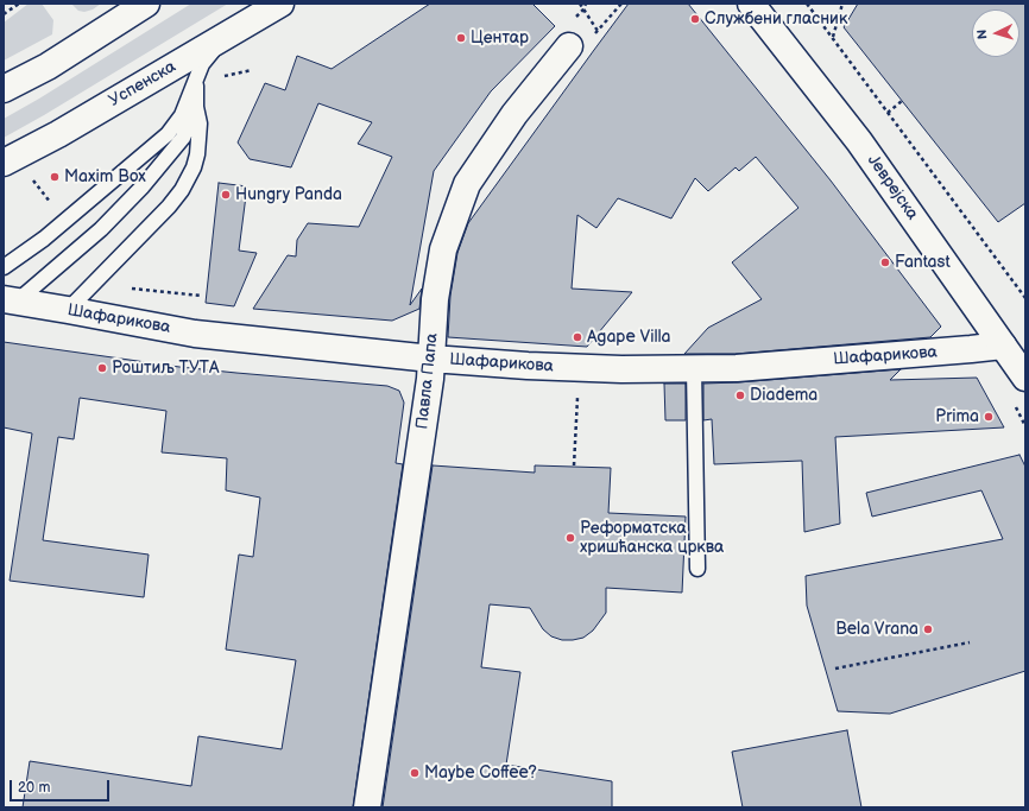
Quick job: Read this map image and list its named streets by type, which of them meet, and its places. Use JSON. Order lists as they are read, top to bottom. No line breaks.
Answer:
{"streets":{"street":["Успенска","Јеврејска","Шафарикова","Павла Папа"]},"crossings":[["Јеврејска","Шафарикова"],["Шафарикова","Павла Папа"]],"places":["Службени гласник","Центар","Maxim Box","Hungry Panda","Fantast","Agape Villa","Роштиљ ТУТА","Diadema","Prima","Реформатска хришћанска црква","Bela Vrana","Maybe Coffee?"],"scale_bar":"20 m","north":"left"}
